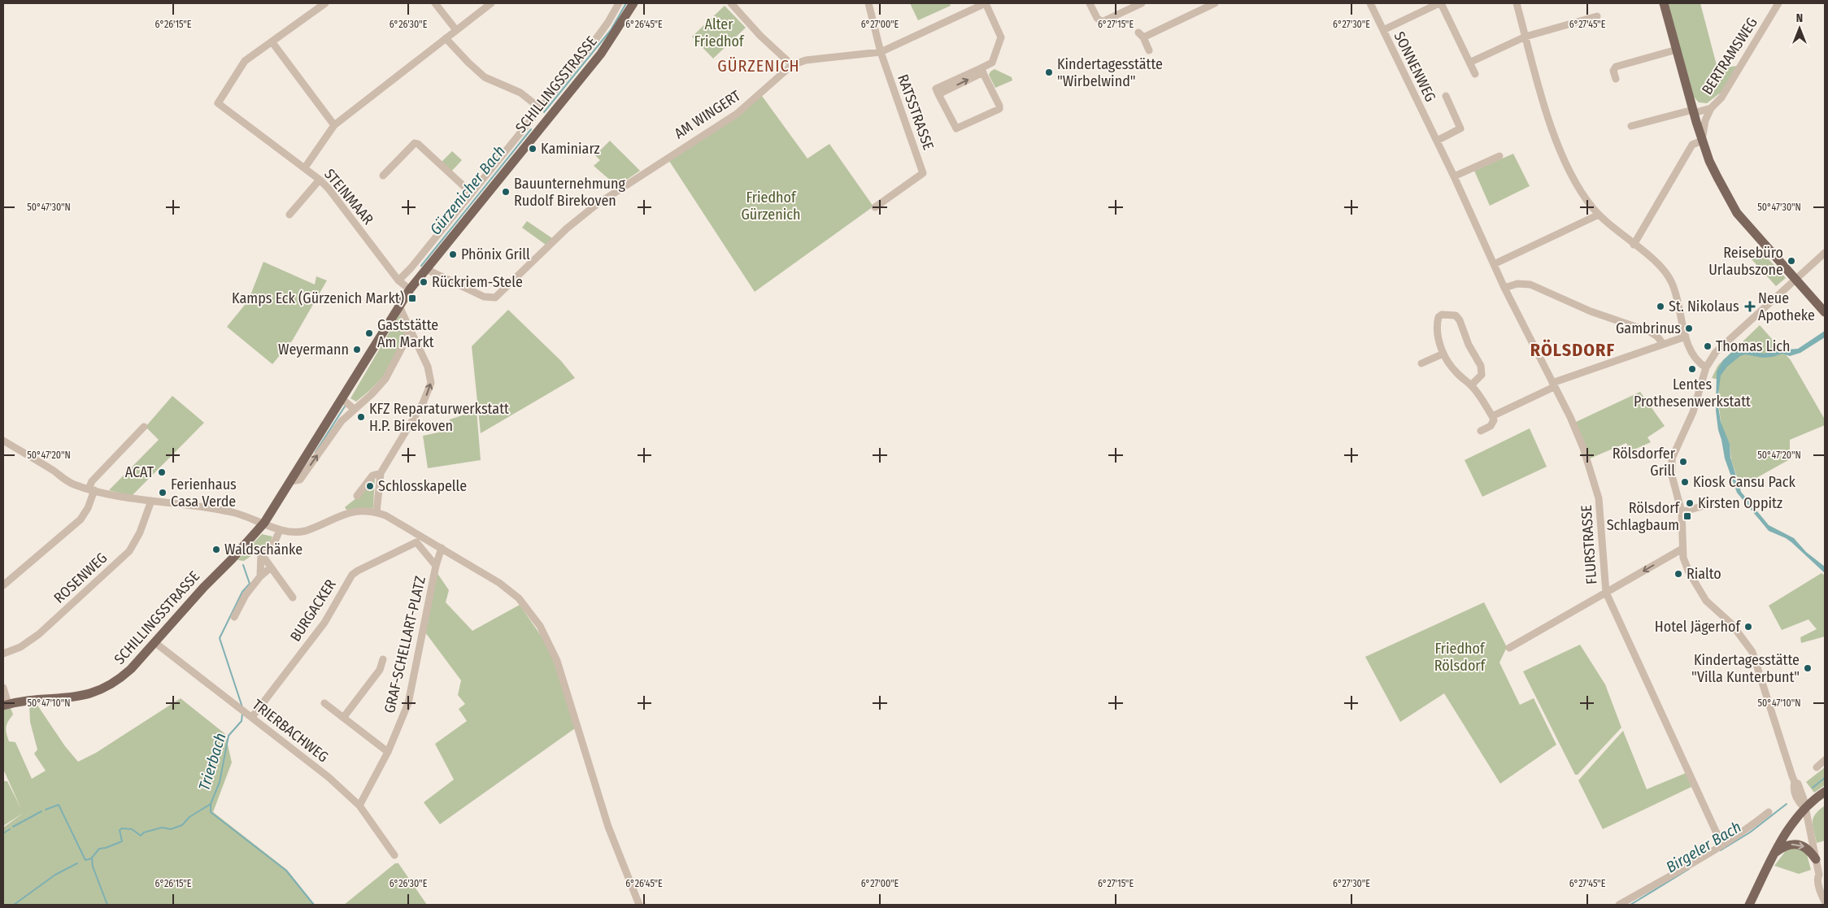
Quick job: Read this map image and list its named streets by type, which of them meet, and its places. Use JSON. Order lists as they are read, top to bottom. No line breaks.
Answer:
{"streets":{"main road":["SCHILLINGSSTRASSE"],"street":["BERTRAMSWEG","SONNENWEG","RATSSTRASSE","AM WINGERT","STEINMAAR","FLURSTRASSE","ROSENWEG","BURGACKER","GRAF-SCHELLART-PLATZ","TRIERBACHWEG"]},"crossings":[["SONNENWEG","FLURSTRASSE"],["SCHILLINGSSTRASSE","AM WINGERT"],["SCHILLINGSSTRASSE","STEINMAAR"],["SCHILLINGSSTRASSE","TRIERBACHWEG"],["RATSSTRASSE","AM WINGERT"],["BURGACKER","GRAF-SCHELLART-PLATZ"],["BURGACKER","TRIERBACHWEG"],["GRAF-SCHELLART-PLATZ","TRIERBACHWEG"]],"districts":["GÜRZENICH","RÖLSDORF"],"water":["Gürzenicher Bach","Trierbach","Birgeler Bach"],"parks":["Alter Friedhof","Friedhof Gürzenich","Friedhof Rölsdorf"],"places":{"other":["Kindertagesstätte \"Wirbelwind\"","Kaminiarz","Bauunternehmung Rudolf Birekoven","Phönix Grill","Reisebüro Urlaubszone","Rückriem-Stele","St. Nikolaus","Gambrinus","Gaststätte Am Markt","Thomas Lich","Weyermann","Lentes Prothesenwerkstatt","KFZ Reparaturwerkstatt H.P. Birekoven","Rölsdorfer Grill","ACAT","Kiosk Cansu Pack","Schlosskapelle","Ferienhaus Casa Verde","Kirsten Oppitz","Waldschänke","Rialto","Hotel Jägerhof","Kindertagesstätte \"Villa Kunterbunt\""],"transit":["Kamps Eck (Gürzenich Markt)","Rölsdorf Schlagbaum"],"health":["Neue Apotheke"]},"north":"top","coordinates":["6°26'15\"E","6°26'30\"E","6°26'45\"E","6°27'00\"E","6°27'15\"E","6°27'30\"E","6°27'45\"E","50°47'30\"N","50°47'20\"N","50°47'10\"N"]}
